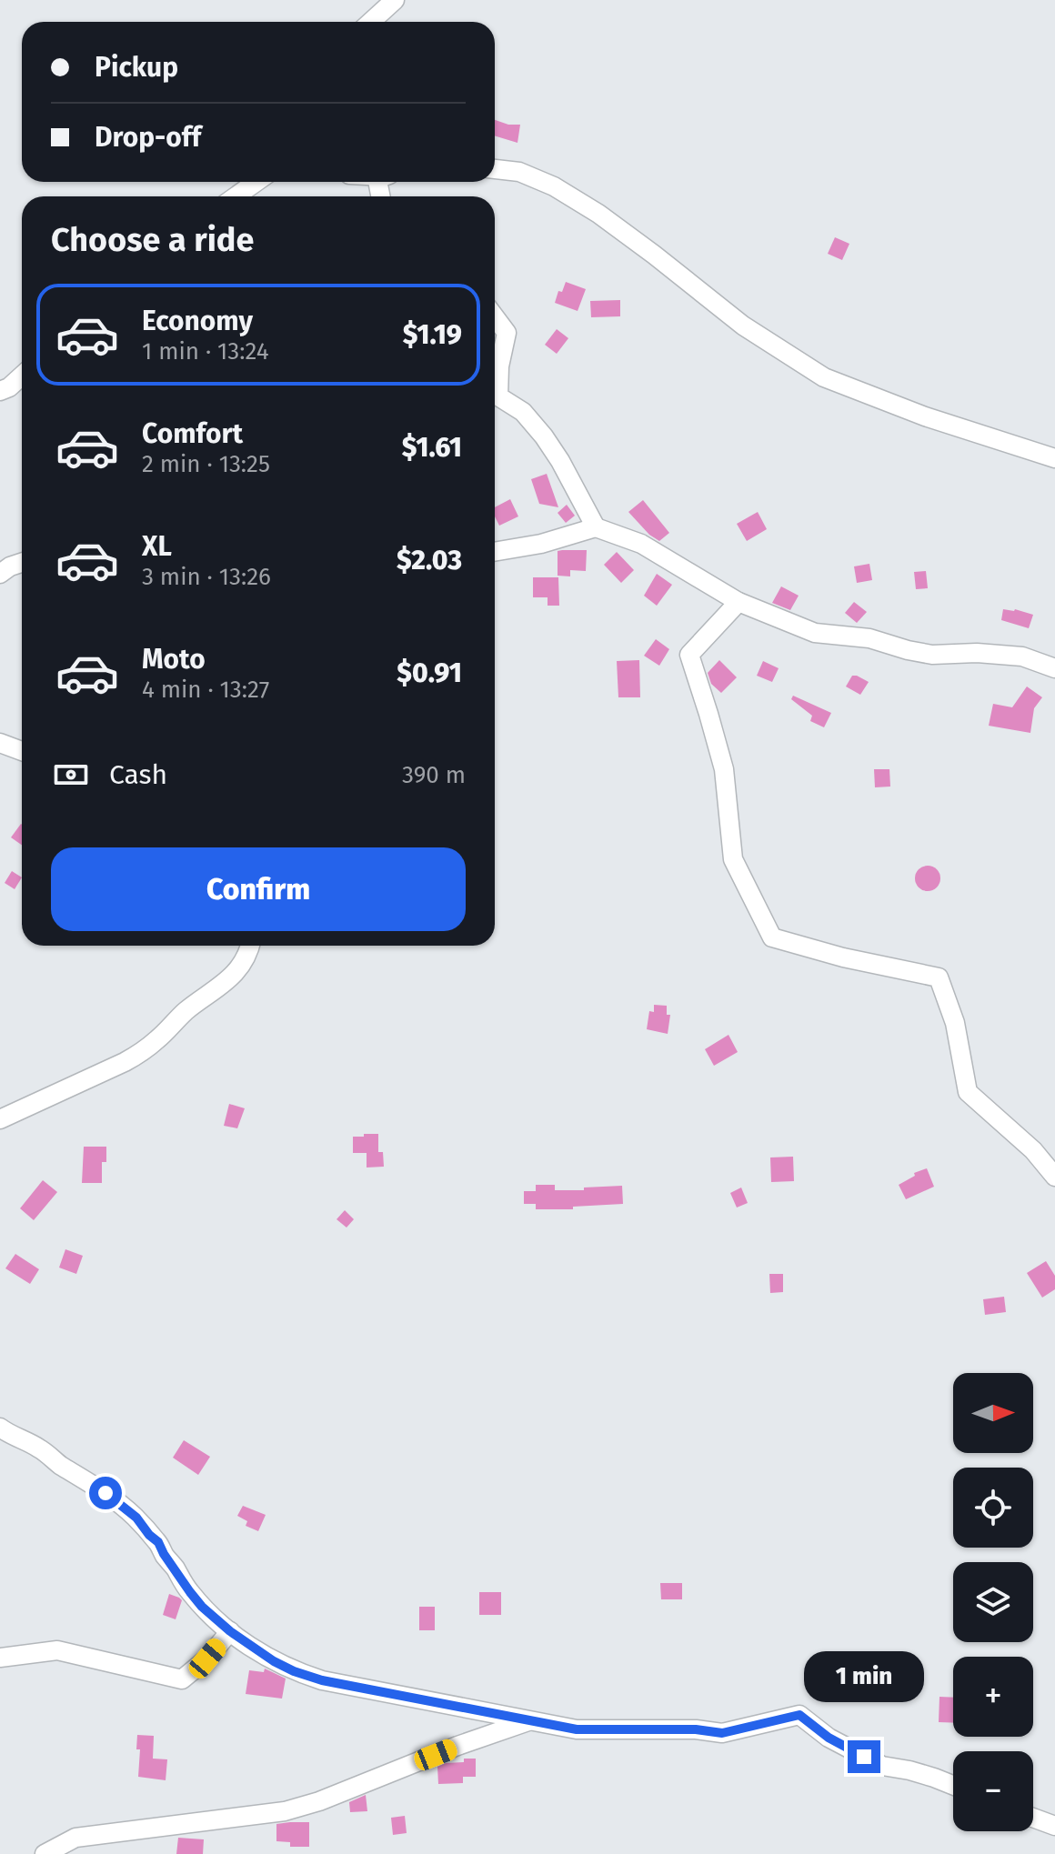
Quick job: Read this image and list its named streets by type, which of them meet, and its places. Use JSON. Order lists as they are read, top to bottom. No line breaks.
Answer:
{"north":"right","page":{"banner":["Pickup","Drop-off"],"heading":"Choose a ride","list":[{"name":"Economy","note":"1 min · 13:24","value":"$1.19"},{"name":"Comfort","note":"2 min · 13:25","value":"$1.61"},{"name":"XL","note":"3 min · 13:26","value":"$2.03"},{"name":"Moto","note":"4 min · 13:27","value":"$0.91"}],"pay":["Cash","390 m"],"buttons":"Confirm","map_buttons":["+","−"],"bubble":"1 min"}}
